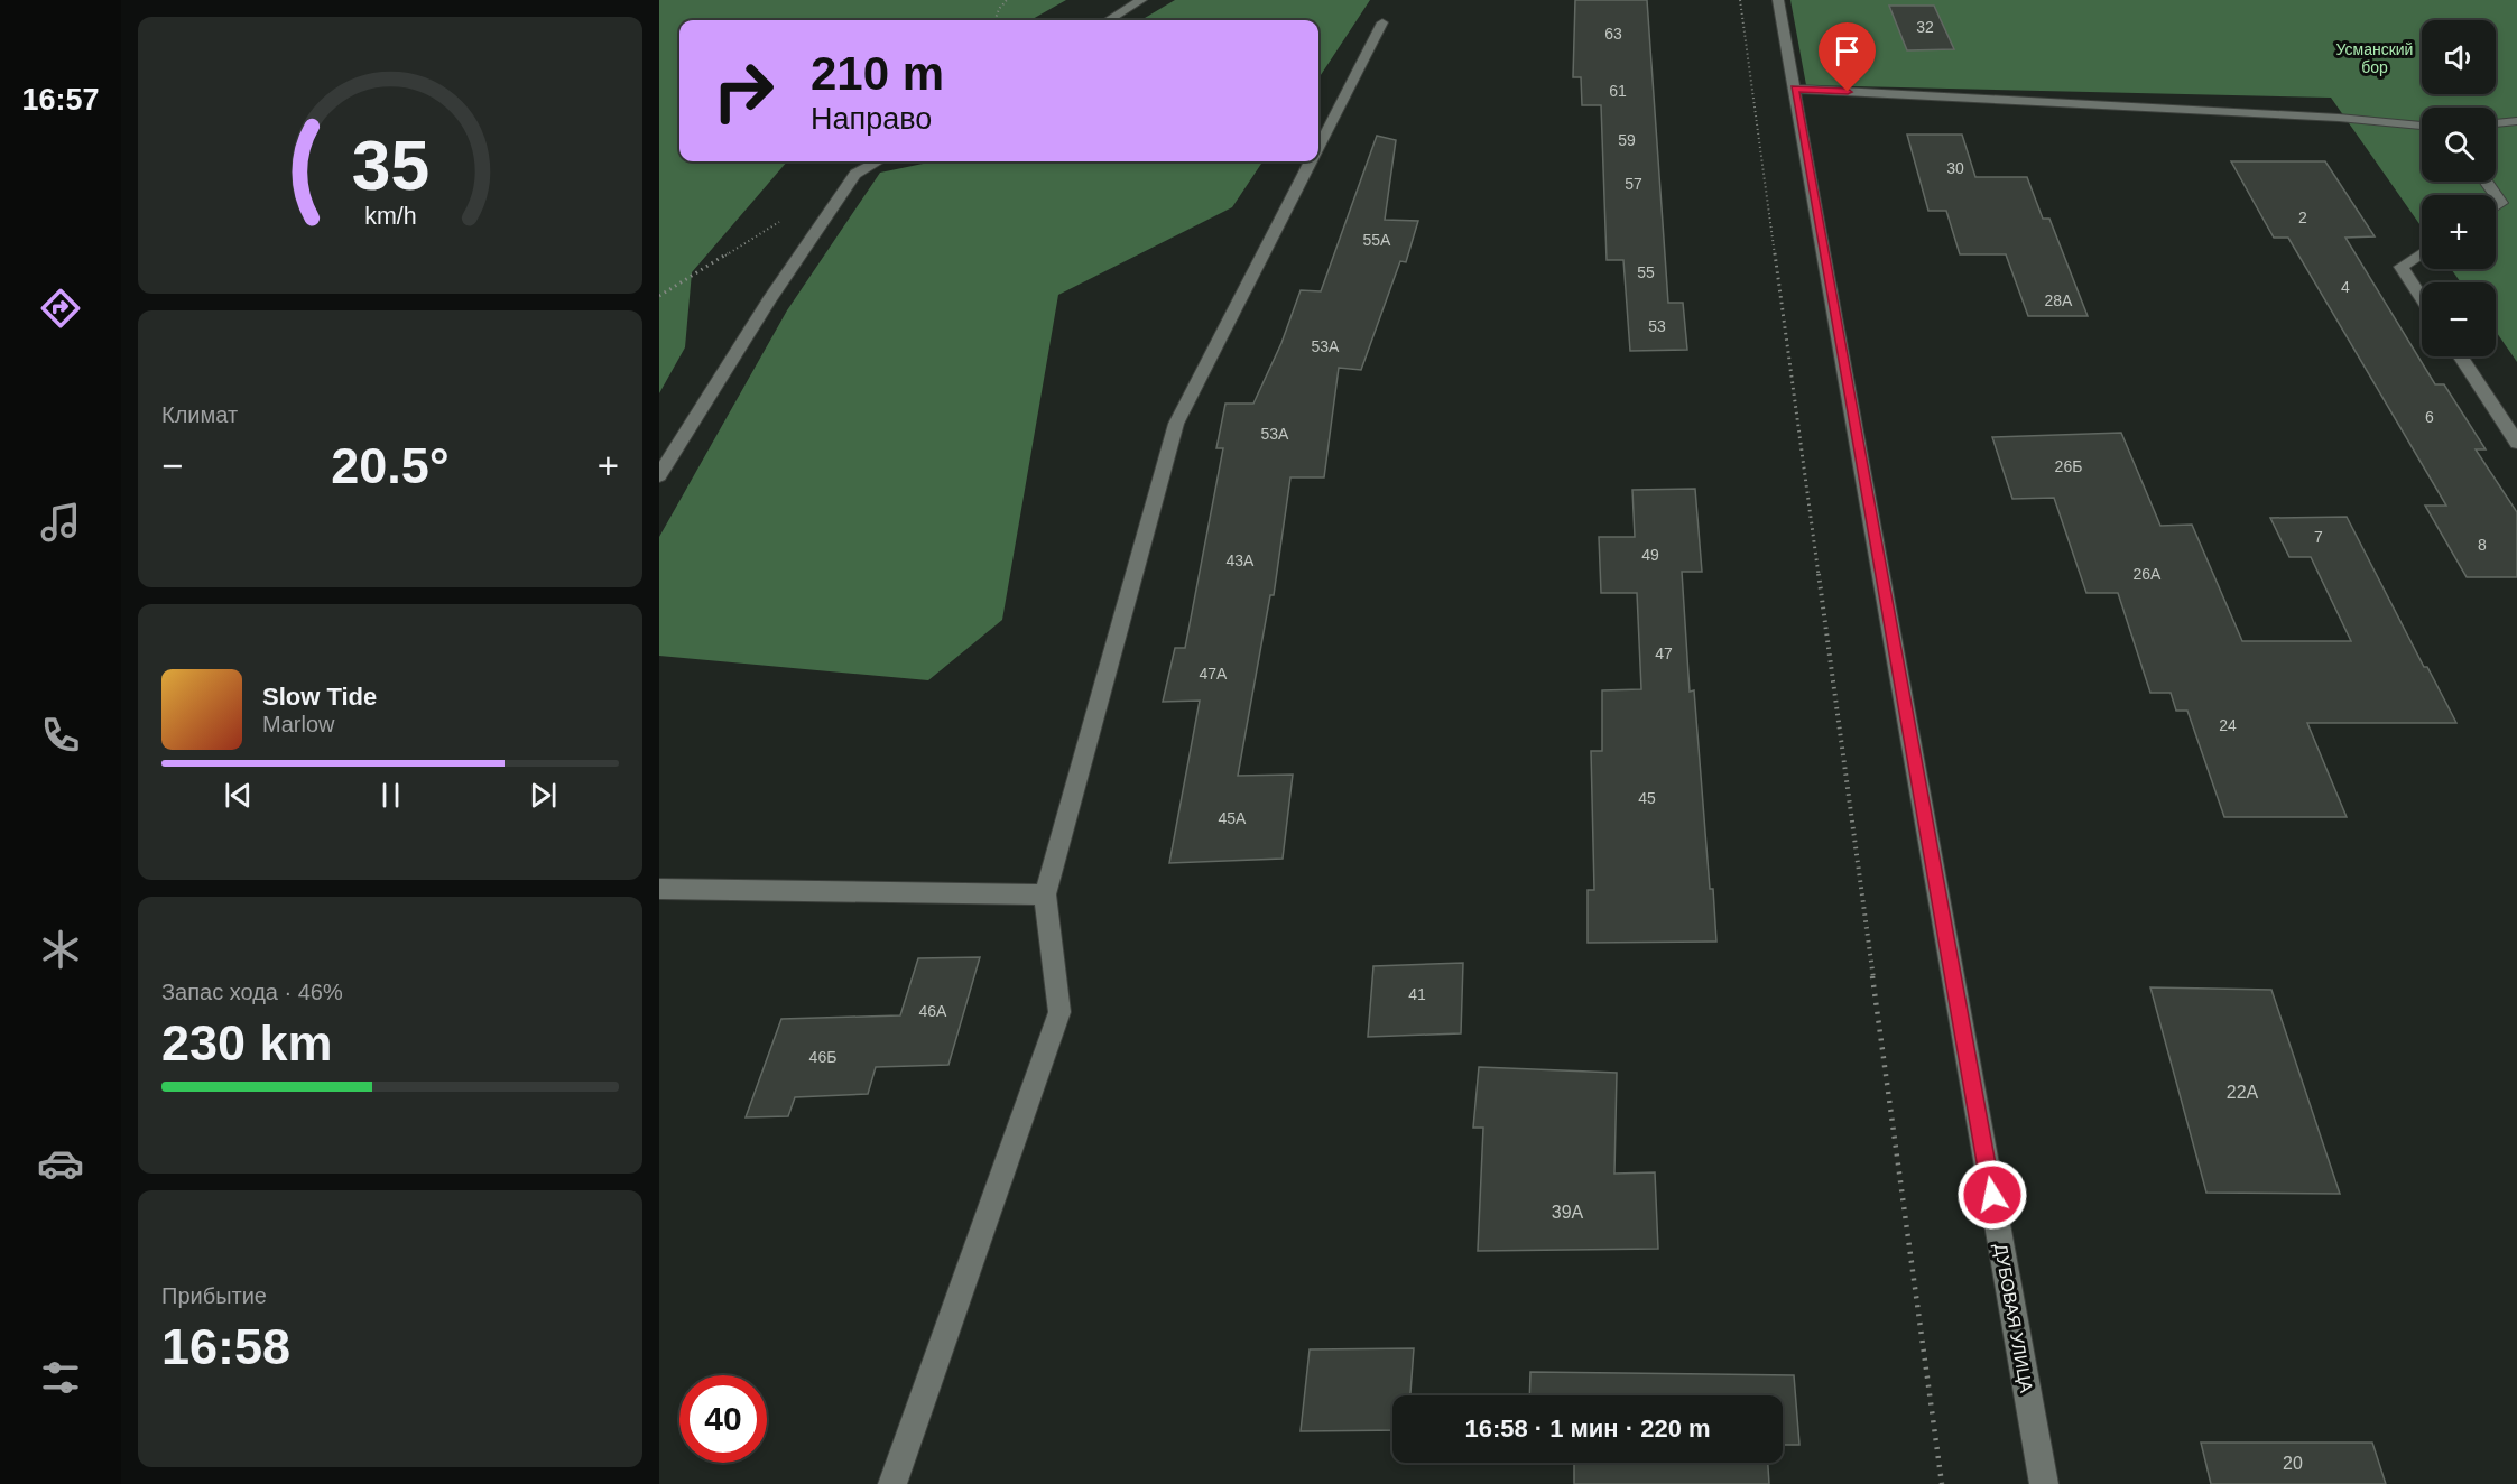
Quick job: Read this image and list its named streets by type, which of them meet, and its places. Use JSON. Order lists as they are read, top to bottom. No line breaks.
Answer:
{"streets":{"street":["ДУБОВАЯ УЛИЦА"]},"parks":["Усманский бор"],"house_numbers":["32","63","61","59","30","57","2","55А","55","4","28А","53","53А","6","53А","26Б","7","8","49","43А","26А","47","47А","24","45","45А","41","46А","46Б","22А","39А","20"],"page":{"tabs":"16:57","map_buttons":["+","−"],"turn":["210 m","Направо"],"tile":["Климат",["Запас хода · 46%","230 km"],["Прибытие","16:58"]],"heat":["−","20.5°","+"],"song":["Slow Tide","Marlow"],"limit":"40","trip":"16:58 · 1 мин · 220 m","gauge":["35","km/h"]}}
